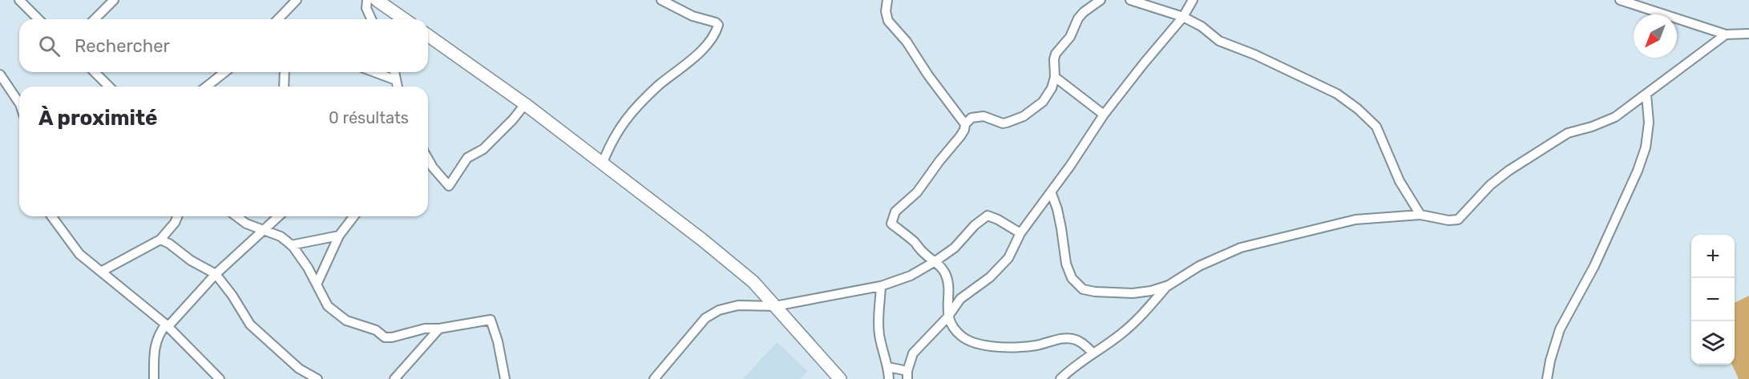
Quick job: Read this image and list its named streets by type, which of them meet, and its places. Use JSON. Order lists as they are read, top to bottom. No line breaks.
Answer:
{"north":"bottom left","page":{"search":"Rechercher","heading":["À proximité","0 résultats"],"map_buttons":["+","−"]}}
